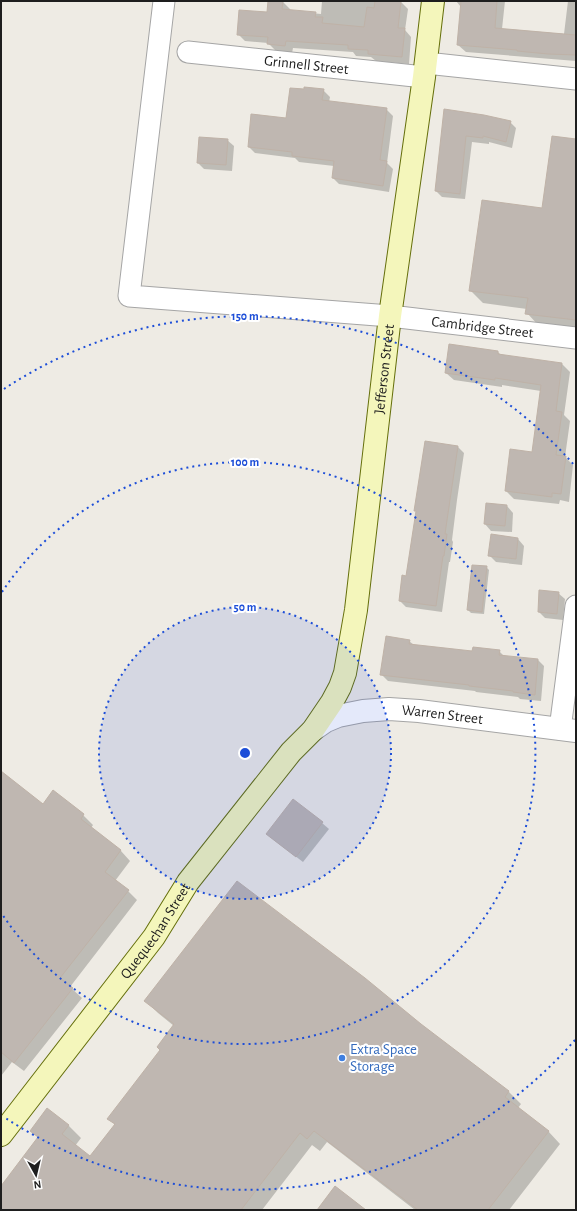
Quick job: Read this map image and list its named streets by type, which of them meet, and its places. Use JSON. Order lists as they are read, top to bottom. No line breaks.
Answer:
{"streets":{"main road":["Jefferson Street","Quequechan Street"],"street":["Grinnell Street","Cambridge Street","Warren Street"]},"crossings":[["Grinnell Street","Jefferson Street"],["Cambridge Street","Jefferson Street"],["Jefferson Street","Warren Street"],["Jefferson Street","Quequechan Street"],["Warren Street","Quequechan Street"]],"places":["Extra Space Storage"],"north":"bottom","rings":["150 m","100 m","50 m"]}
